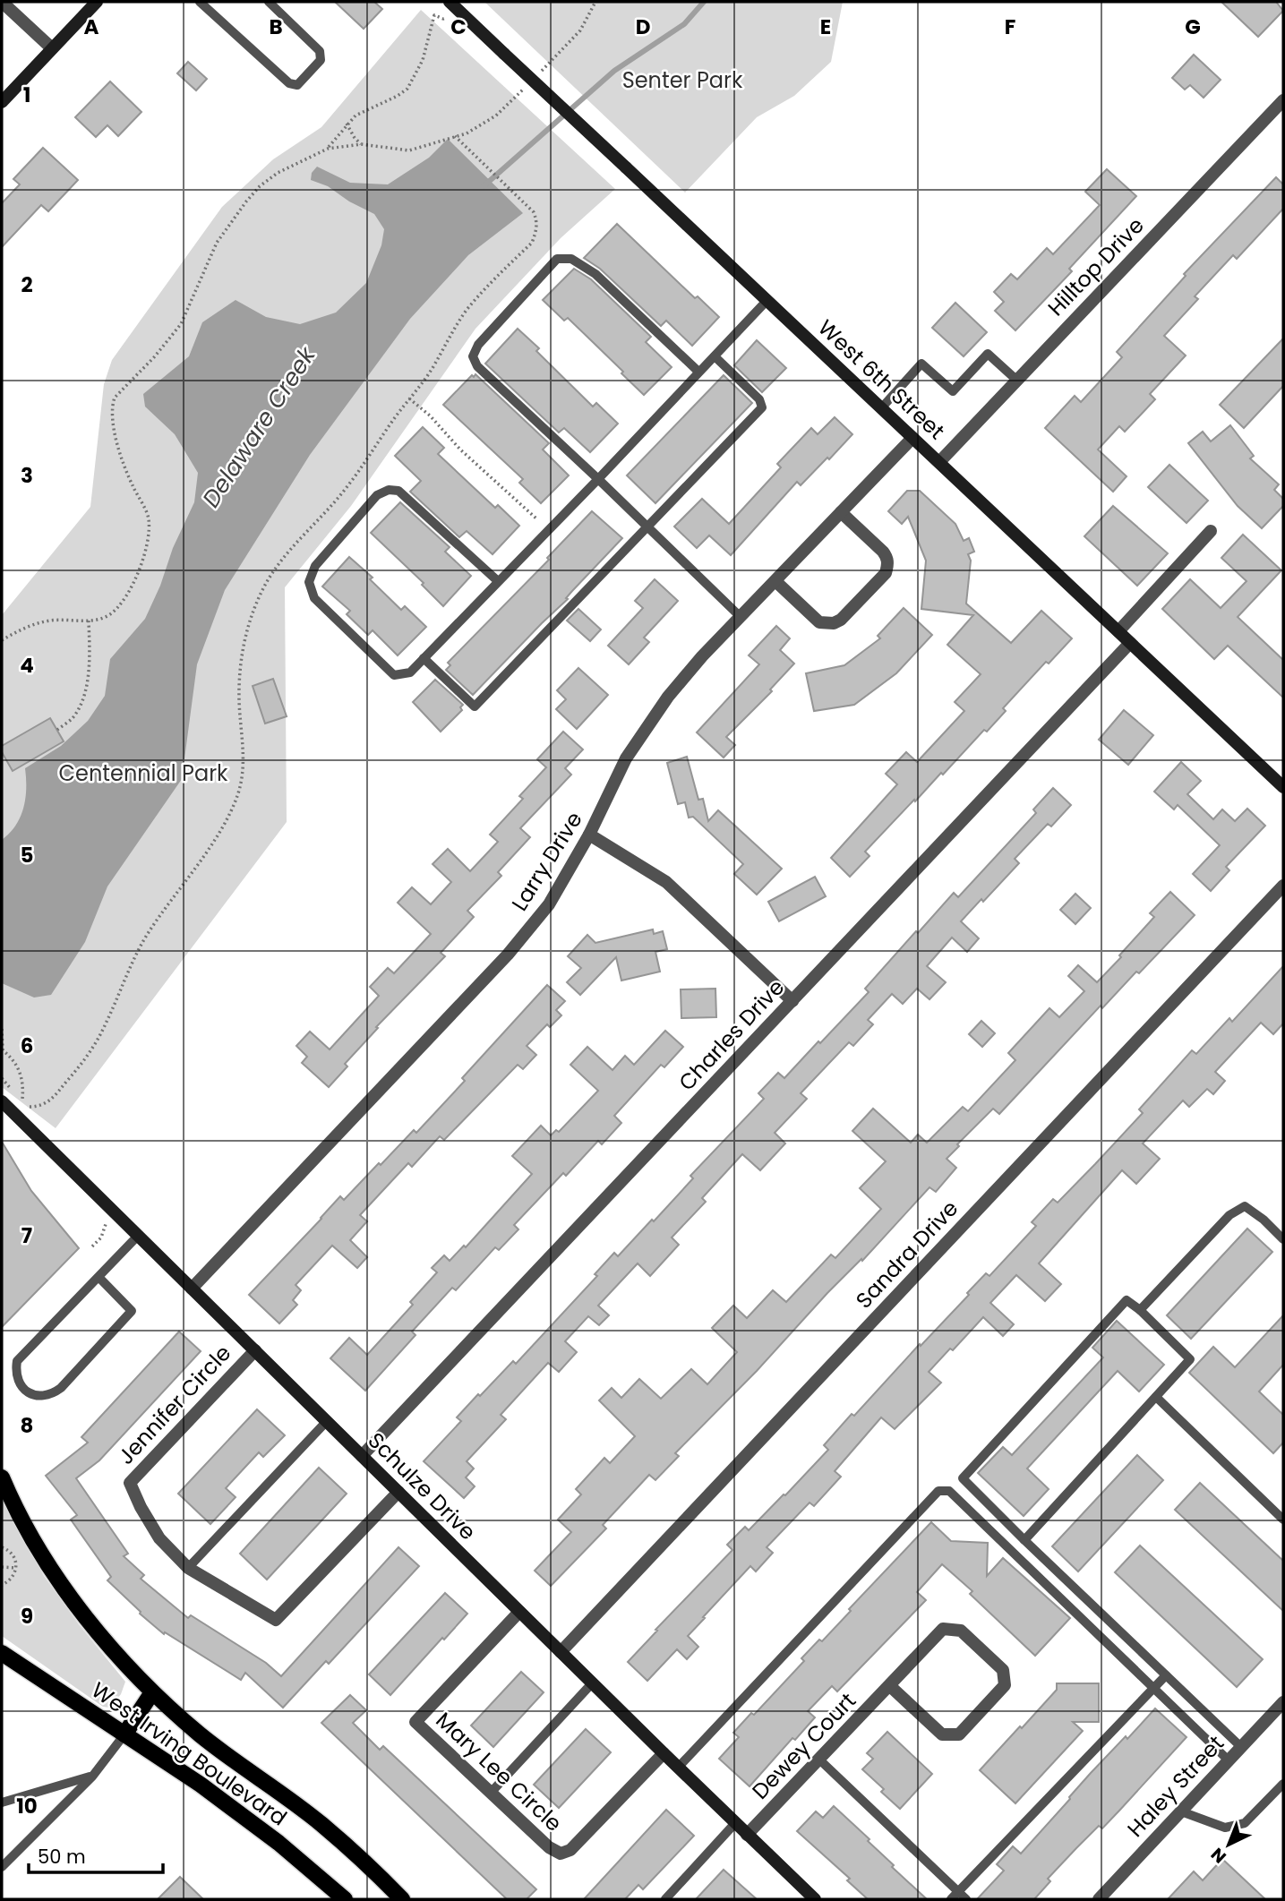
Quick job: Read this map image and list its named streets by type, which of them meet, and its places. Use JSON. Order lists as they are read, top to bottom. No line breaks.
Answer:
{"streets":{"main road":["West Irving Boulevard"],"street":["Hilltop Drive","West 6th Street","Larry Drive","Charles Drive","Sandra Drive","Jennifer Circle","Schulze Drive","Dewey Court","Mary Lee Circle","Haley Street"]},"crossings":[["Hilltop Drive","West 6th Street"],["West 6th Street","Larry Drive"],["West 6th Street","Charles Drive"],["Larry Drive","Schulze Drive"],["Charles Drive","Schulze Drive"],["Sandra Drive","Schulze Drive"],["Jennifer Circle","Schulze Drive"],["Schulze Drive","Dewey Court"],["Schulze Drive","Mary Lee Circle"]],"water":["Delaware Creek"],"parks":["Senter Park","Centennial Park"],"scale_bar":"50 m","north":"bottom left","grid":{"columns":["A","B","C","D","E","F","G"],"rows":["1","2","3","4","5","6","7","8","9","10"]}}
